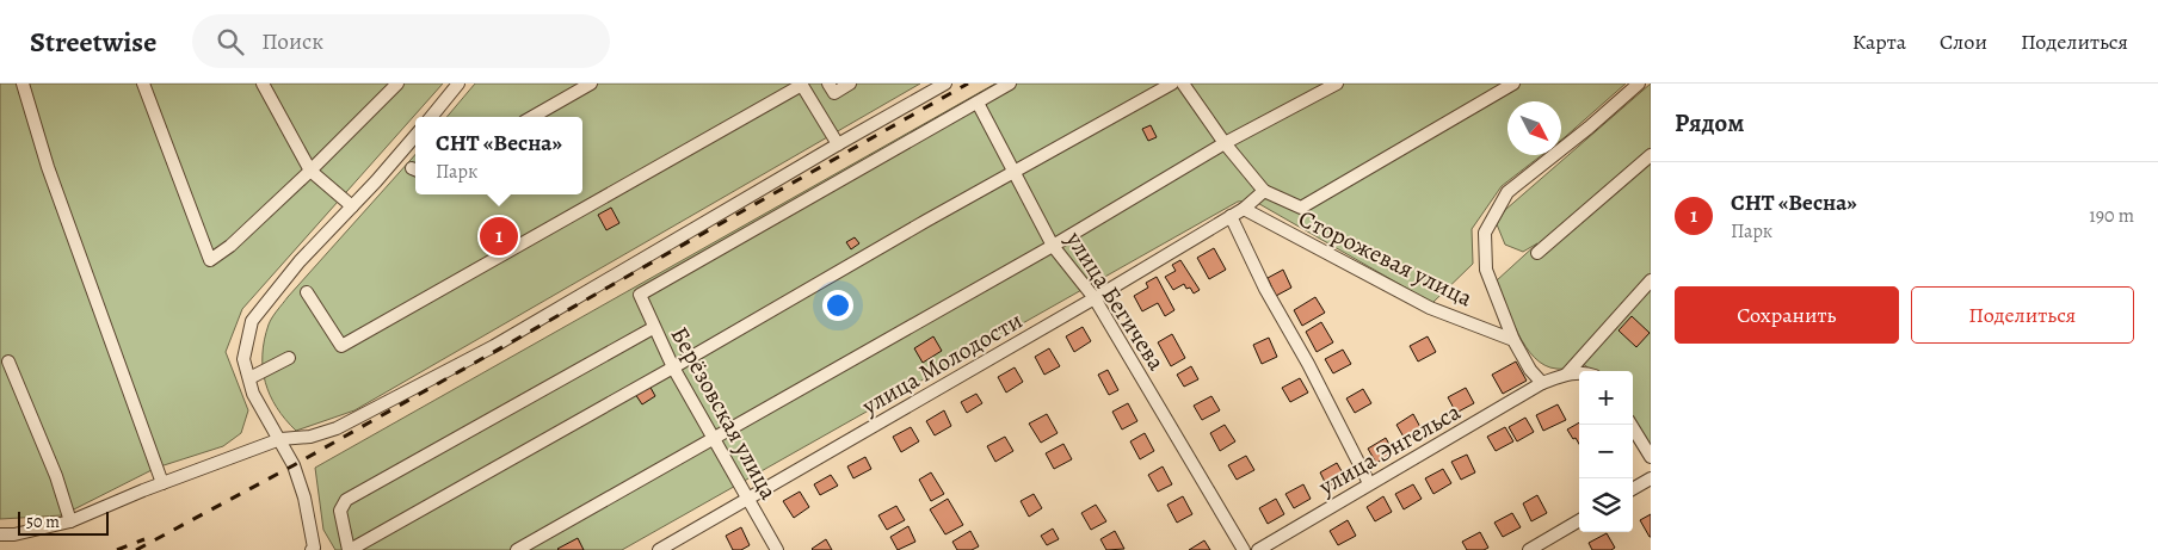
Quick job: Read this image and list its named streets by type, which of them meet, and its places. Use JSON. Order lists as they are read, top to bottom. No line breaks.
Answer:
{"streets":{"street":["Сторожевая улица","улица Бегичева","улица Молодости","Берёзовская улица","улица Энгельса"]},"crossings":[["Сторожевая улица","улица Молодости"],["улица Бегичева","улица Молодости"],["улица Бегичева","Берёзовская улица"],["улица Молодости","Берёзовская улица"]],"scale_bar":"50 m","north":"bottom right","page":{"header":"Streetwise","search":"Поиск","nav":["Карта","Слои","Поделиться"],"heading":"Рядом","popup":["СНТ «Весна»","Парк"],"list":[{"mark":"1","name":"СНТ «Весна»","note":"Парк","value":"190 m"}],"pins":"1","buttons":["Сохранить","Поделиться"],"map_buttons":["+","−"],"scale":"50 m"}}
